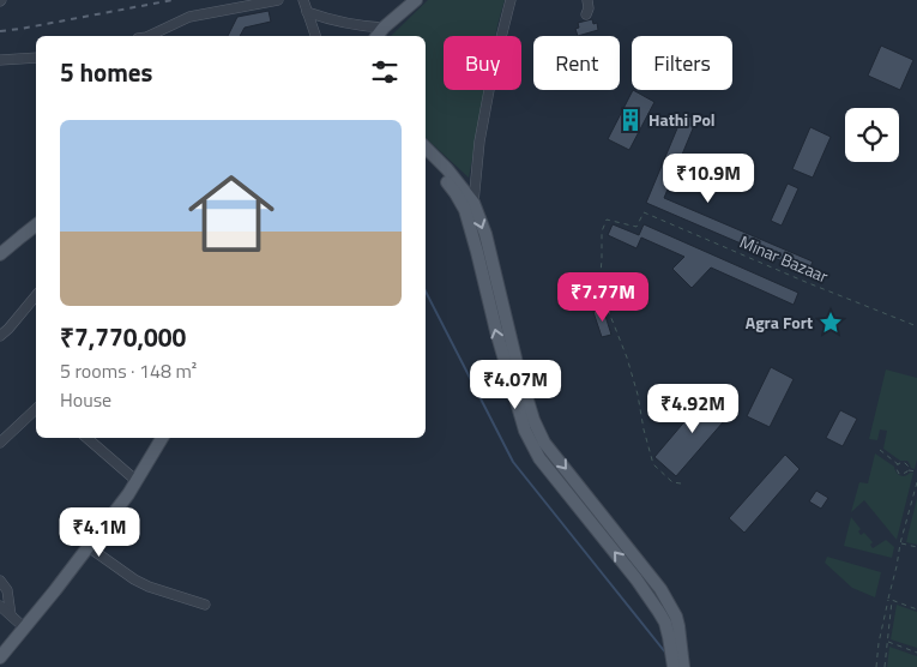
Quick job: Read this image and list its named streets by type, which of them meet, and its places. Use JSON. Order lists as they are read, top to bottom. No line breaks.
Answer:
{"streets":{"path":["Minar Bazaar"]},"places":{"building":["Hathi Pol"],"place":["Agra Fort"]},"page":{"chip":["Buy","Rent","Filters"],"heading":"5 homes","list":[{"name":"₹7,770,000","note":"5 rooms · 148 m² · House"}],"price":["₹10.9M","₹7.77M","₹4.07M","₹4.92M","₹4.1M"]}}
